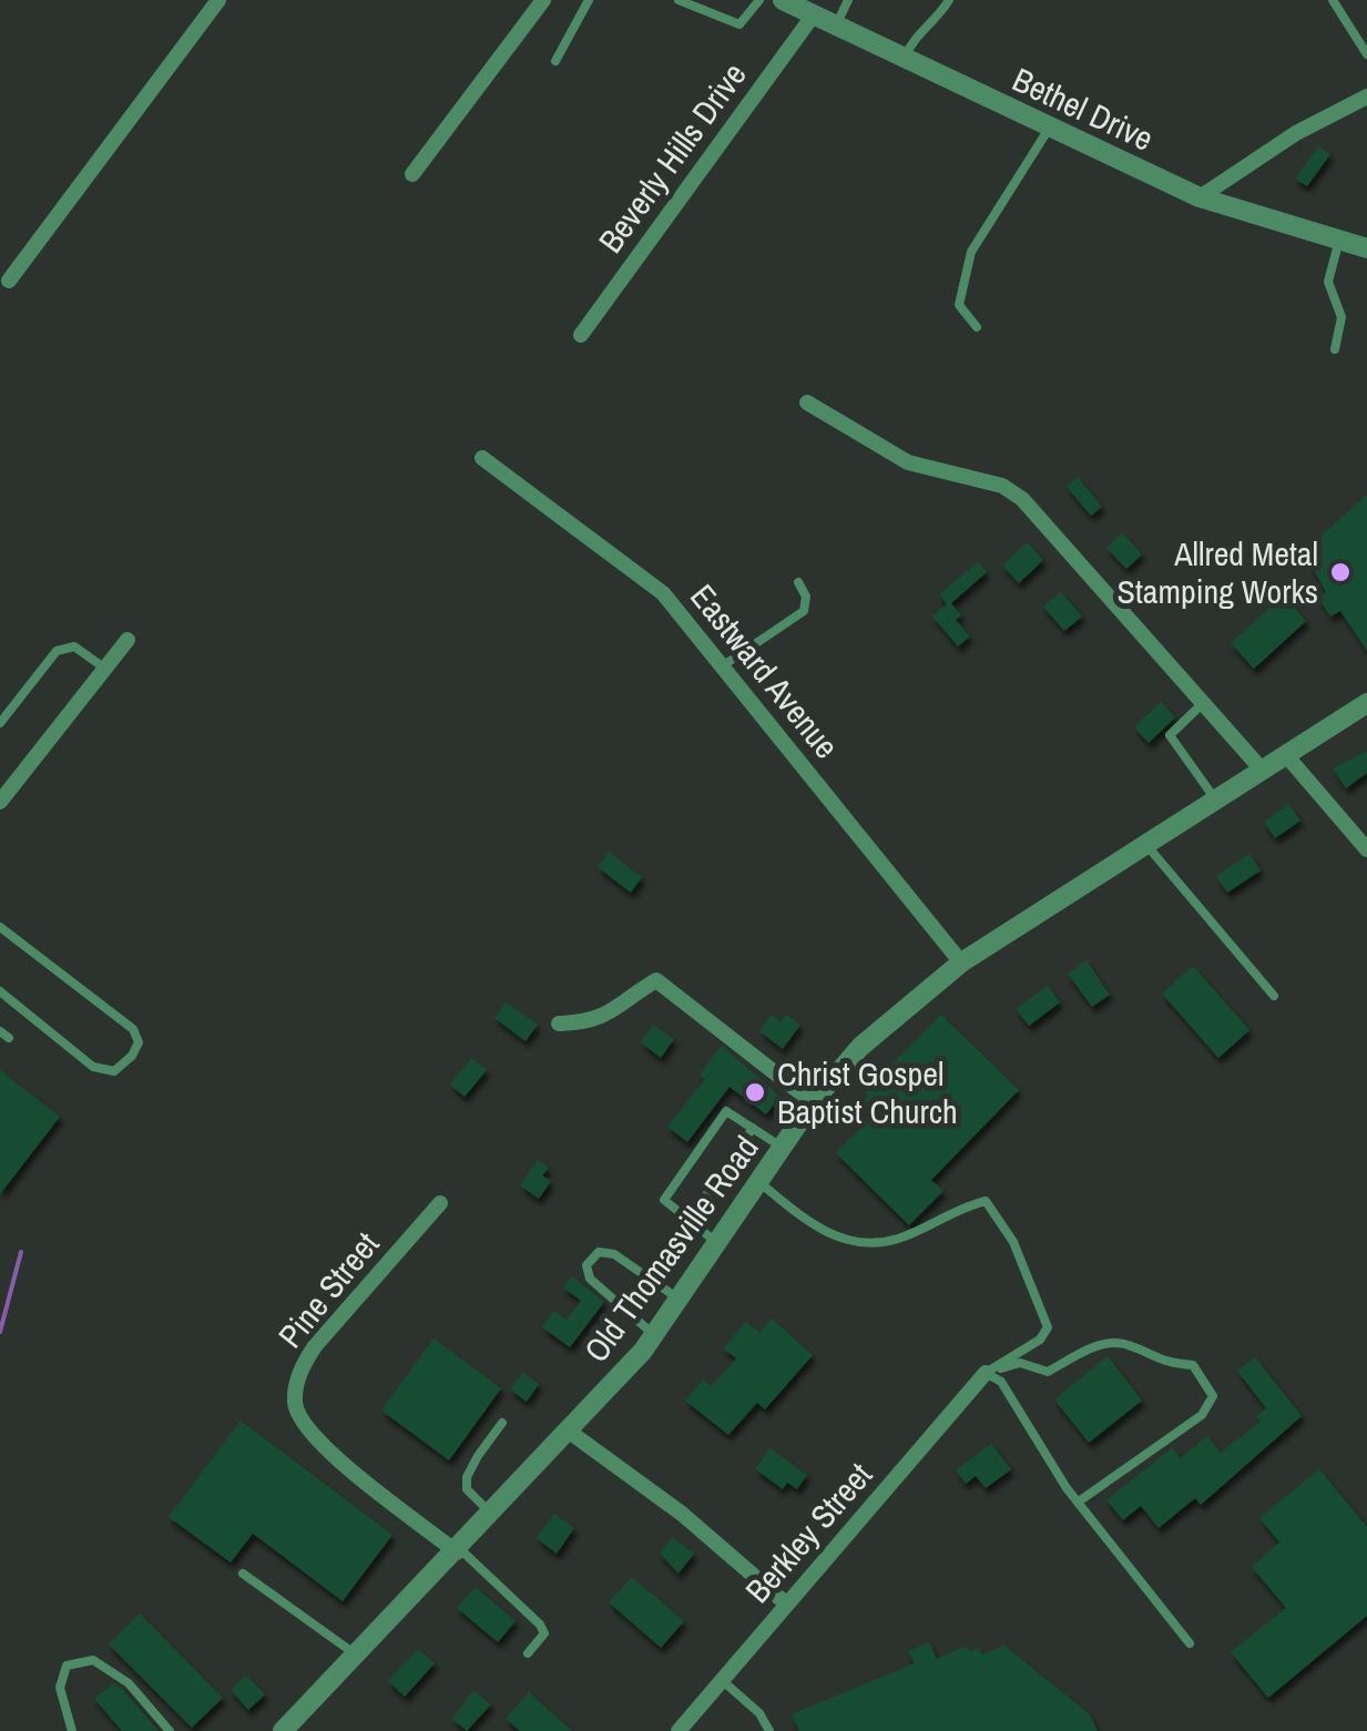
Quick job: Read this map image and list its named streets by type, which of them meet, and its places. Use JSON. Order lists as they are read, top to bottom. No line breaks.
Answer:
{"streets":{"street":["Bethel Drive","Beverly Hills Drive","Eastward Avenue","Old Thomasville Road","Pine Street","Berkley Street"]},"crossings":[["Bethel Drive","Beverly Hills Drive"],["Eastward Avenue","Old Thomasville Road"],["Old Thomasville Road","Pine Street"]],"places":["Allred Metal Stamping Works","Christ Gospel Baptist Church"]}
